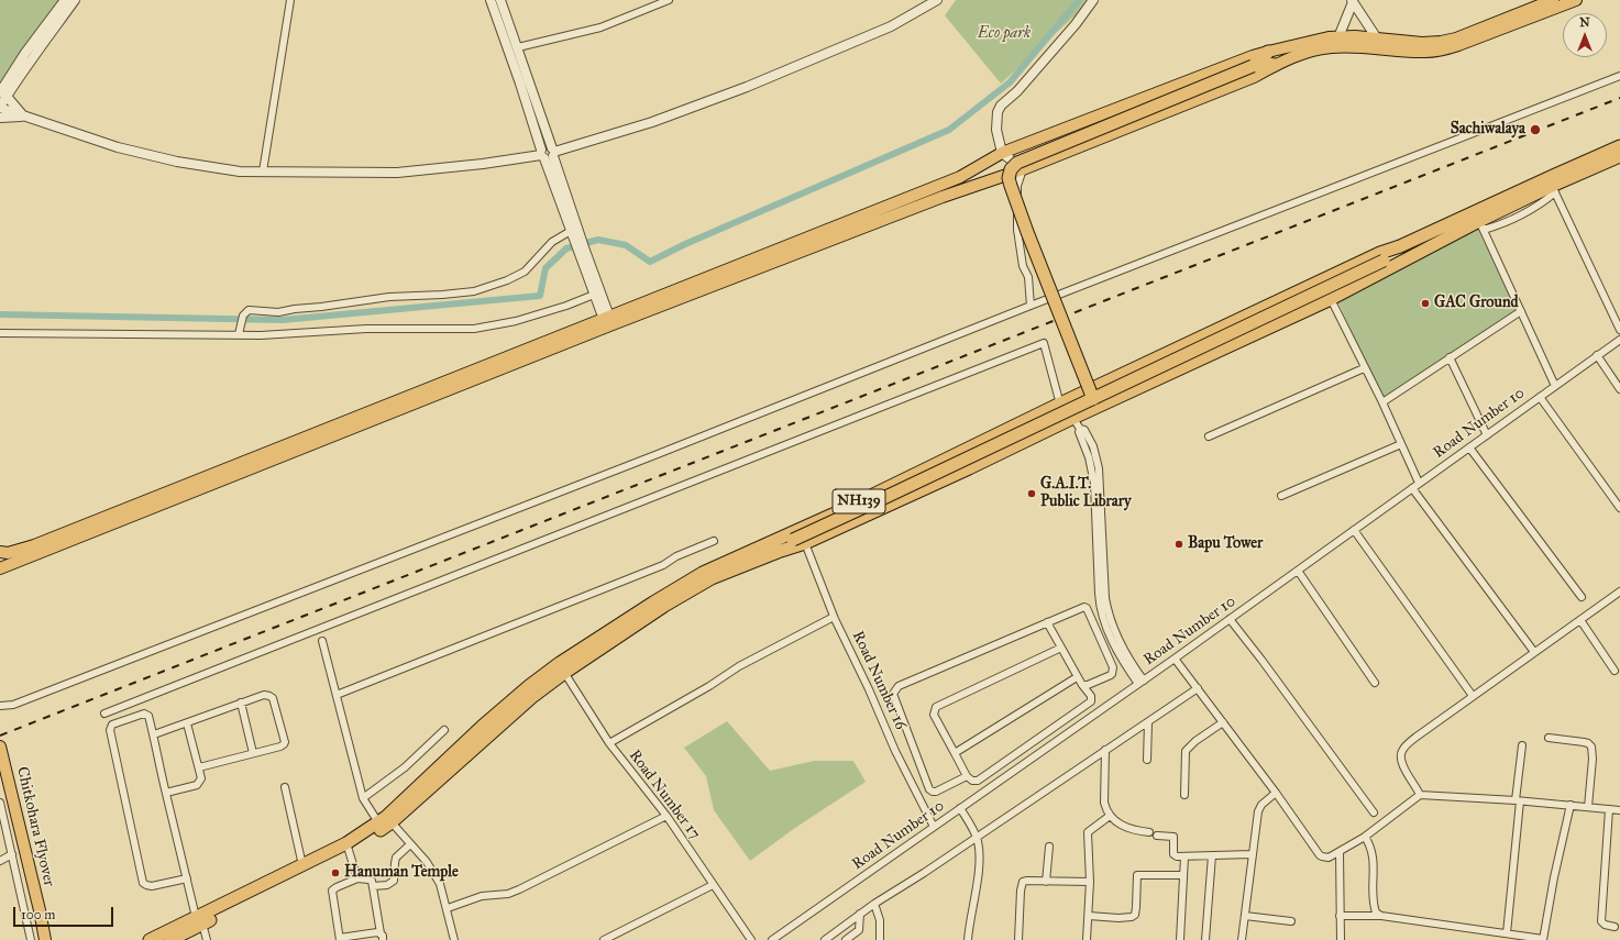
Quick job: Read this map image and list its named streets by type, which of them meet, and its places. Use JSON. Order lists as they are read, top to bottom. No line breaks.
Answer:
{"streets":{"highway":["NH139"],"main road":["Chitkohara Flyover"],"street":["Road Number 10","Road Number 16","Road Number 17"]},"crossings":[["Road Number 10","Road Number 16"],["NH139","Road Number 16"],["NH139","Road Number 17"]],"parks":["Eco park"],"places":["Sachiwalaya","GAC Ground","G.A.I.T. Public Library","Bapu Tower","Hanuman Temple"],"scale_bar":"100 m","north":"top"}
